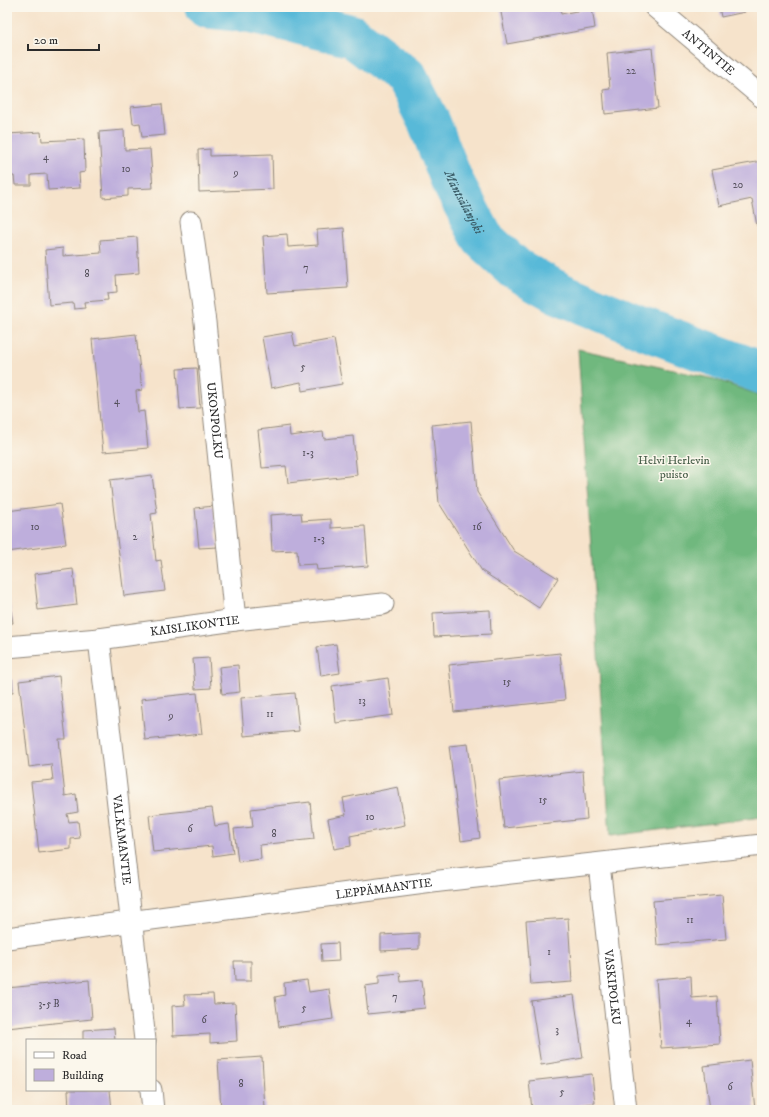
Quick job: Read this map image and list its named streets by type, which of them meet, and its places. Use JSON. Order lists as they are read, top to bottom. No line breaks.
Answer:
{"streets":{"street":["ANTINTIE","UKONPOLKU","KAISLIKONTIE","VALKAMANTIE","LEPPÄMAANTIE","VASKIPOLKU"]},"crossings":[["UKONPOLKU","KAISLIKONTIE"],["KAISLIKONTIE","VALKAMANTIE"],["VALKAMANTIE","LEPPÄMAANTIE"],["LEPPÄMAANTIE","VASKIPOLKU"]],"water":["Mäntsälänjoki"],"parks":["Helvi Herlevin puisto"],"house_numbers":["22","4","10","9","20","7","8","5","4","1-3","10","16","2","1-3","15","13","11","9","15","10","6","8","11","1","7","3-5 B","5","6","4","3","8","6","5"],"legend":["Road","Building"],"scale_bar":"20 m"}
